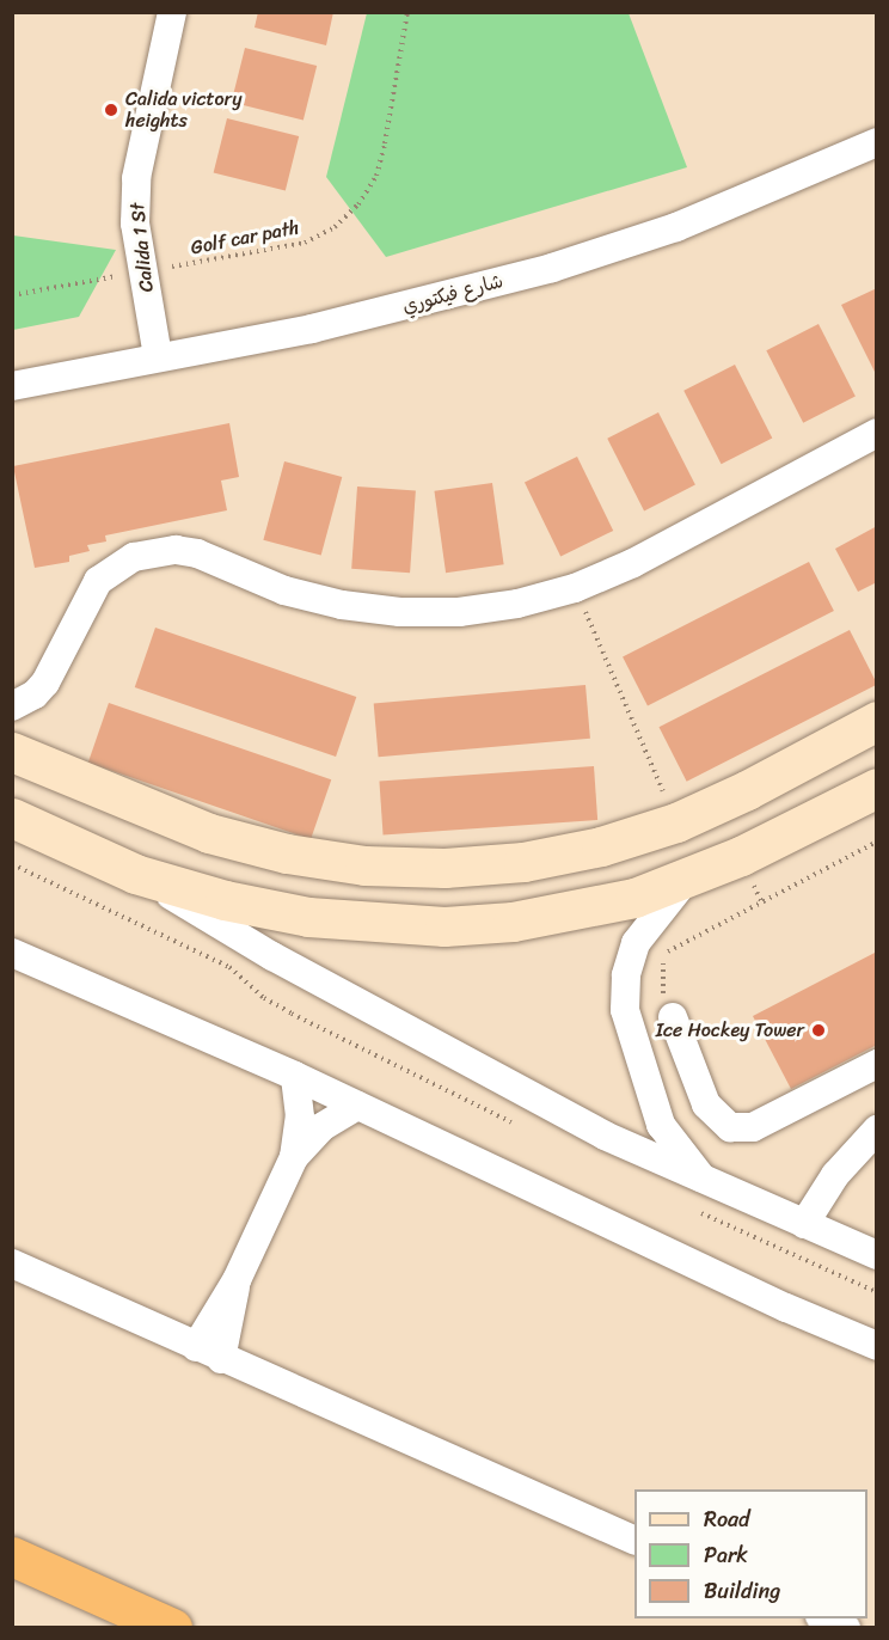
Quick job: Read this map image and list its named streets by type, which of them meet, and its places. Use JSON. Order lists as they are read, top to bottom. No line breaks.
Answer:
{"streets":{"street":["Calida 1 St","شارع فيكتوري"],"path":["Golf car path"]},"crossings":[["Golf car path","Calida 1 St"],["Calida 1 St","شارع فيكتوري"]],"places":["Calida victory heights","Ice Hockey Tower"],"legend":["Road","Park","Building"]}
